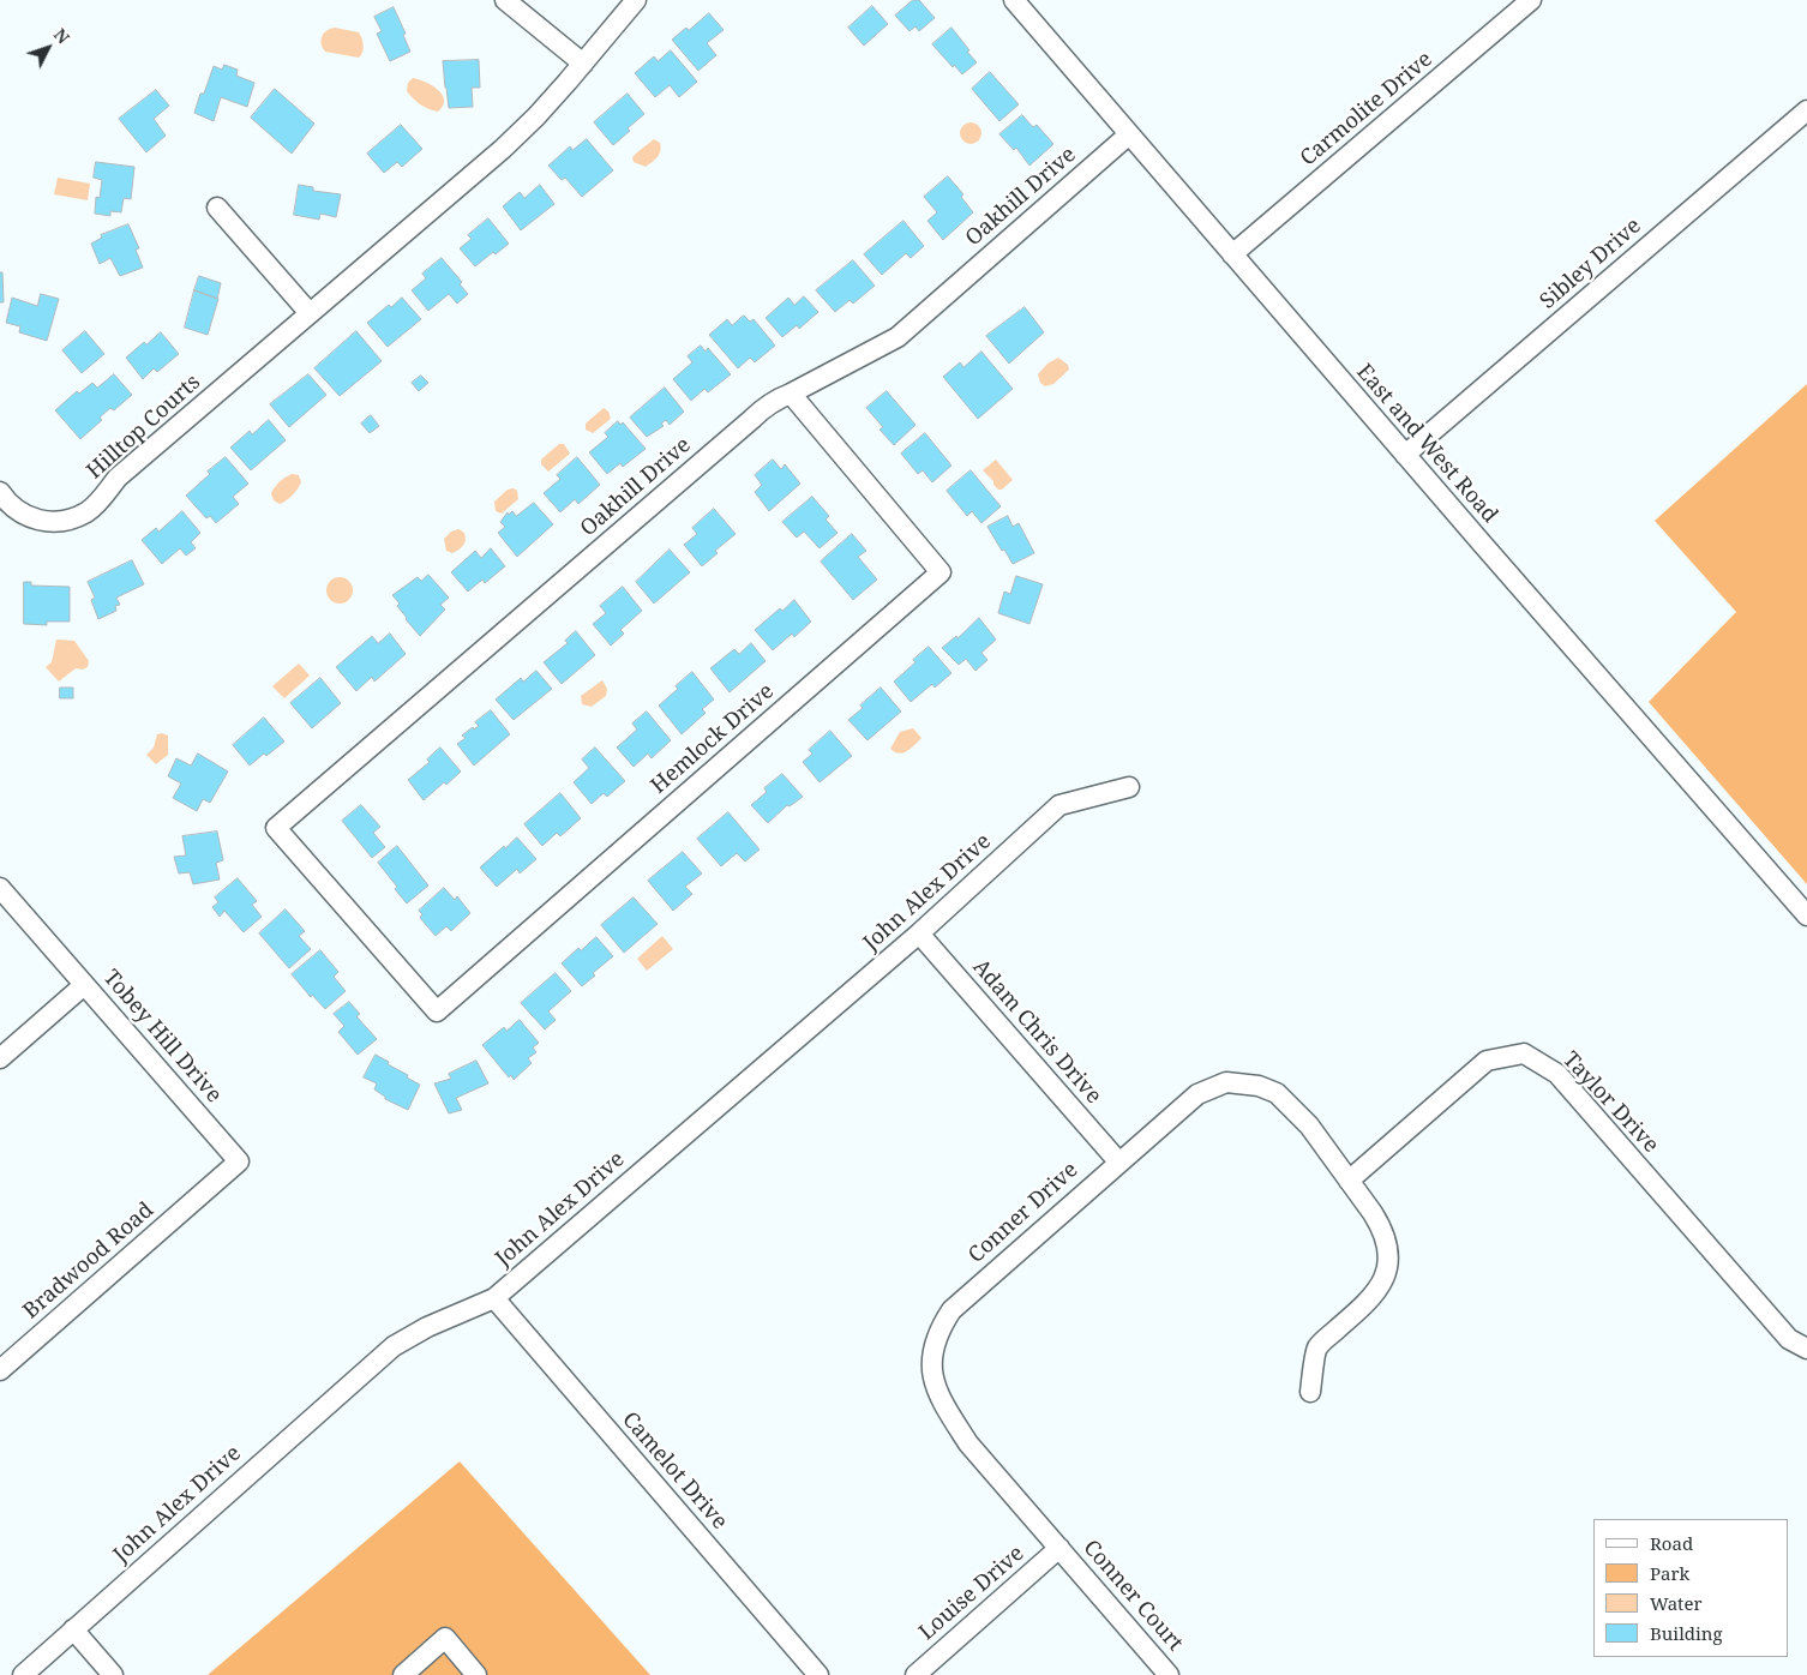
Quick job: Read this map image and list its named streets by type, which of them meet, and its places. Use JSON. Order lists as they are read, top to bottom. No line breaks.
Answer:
{"streets":{"street":["Carmolite Drive","Oakhill Drive","Sibley Drive","Hilltop Courts","East and West Road","Hemlock Drive","John Alex Drive","Adam Chris Drive","Tobey Hill Drive","Taylor Drive","Conner Drive","Bradwood Road","Camelot Drive","Louise Drive","Conner Court"]},"crossings":[["Carmolite Drive","East and West Road"],["Oakhill Drive","East and West Road"],["Oakhill Drive","Hemlock Drive"],["Sibley Drive","East and West Road"],["John Alex Drive","Adam Chris Drive"],["John Alex Drive","Camelot Drive"],["Adam Chris Drive","Conner Drive"],["Tobey Hill Drive","Bradwood Road"],["Taylor Drive","Conner Drive"],["Conner Drive","Louise Drive"],["Conner Drive","Conner Court"],["Louise Drive","Conner Court"]],"legend":["Road","Park","Water","Building"],"north":"top right"}
